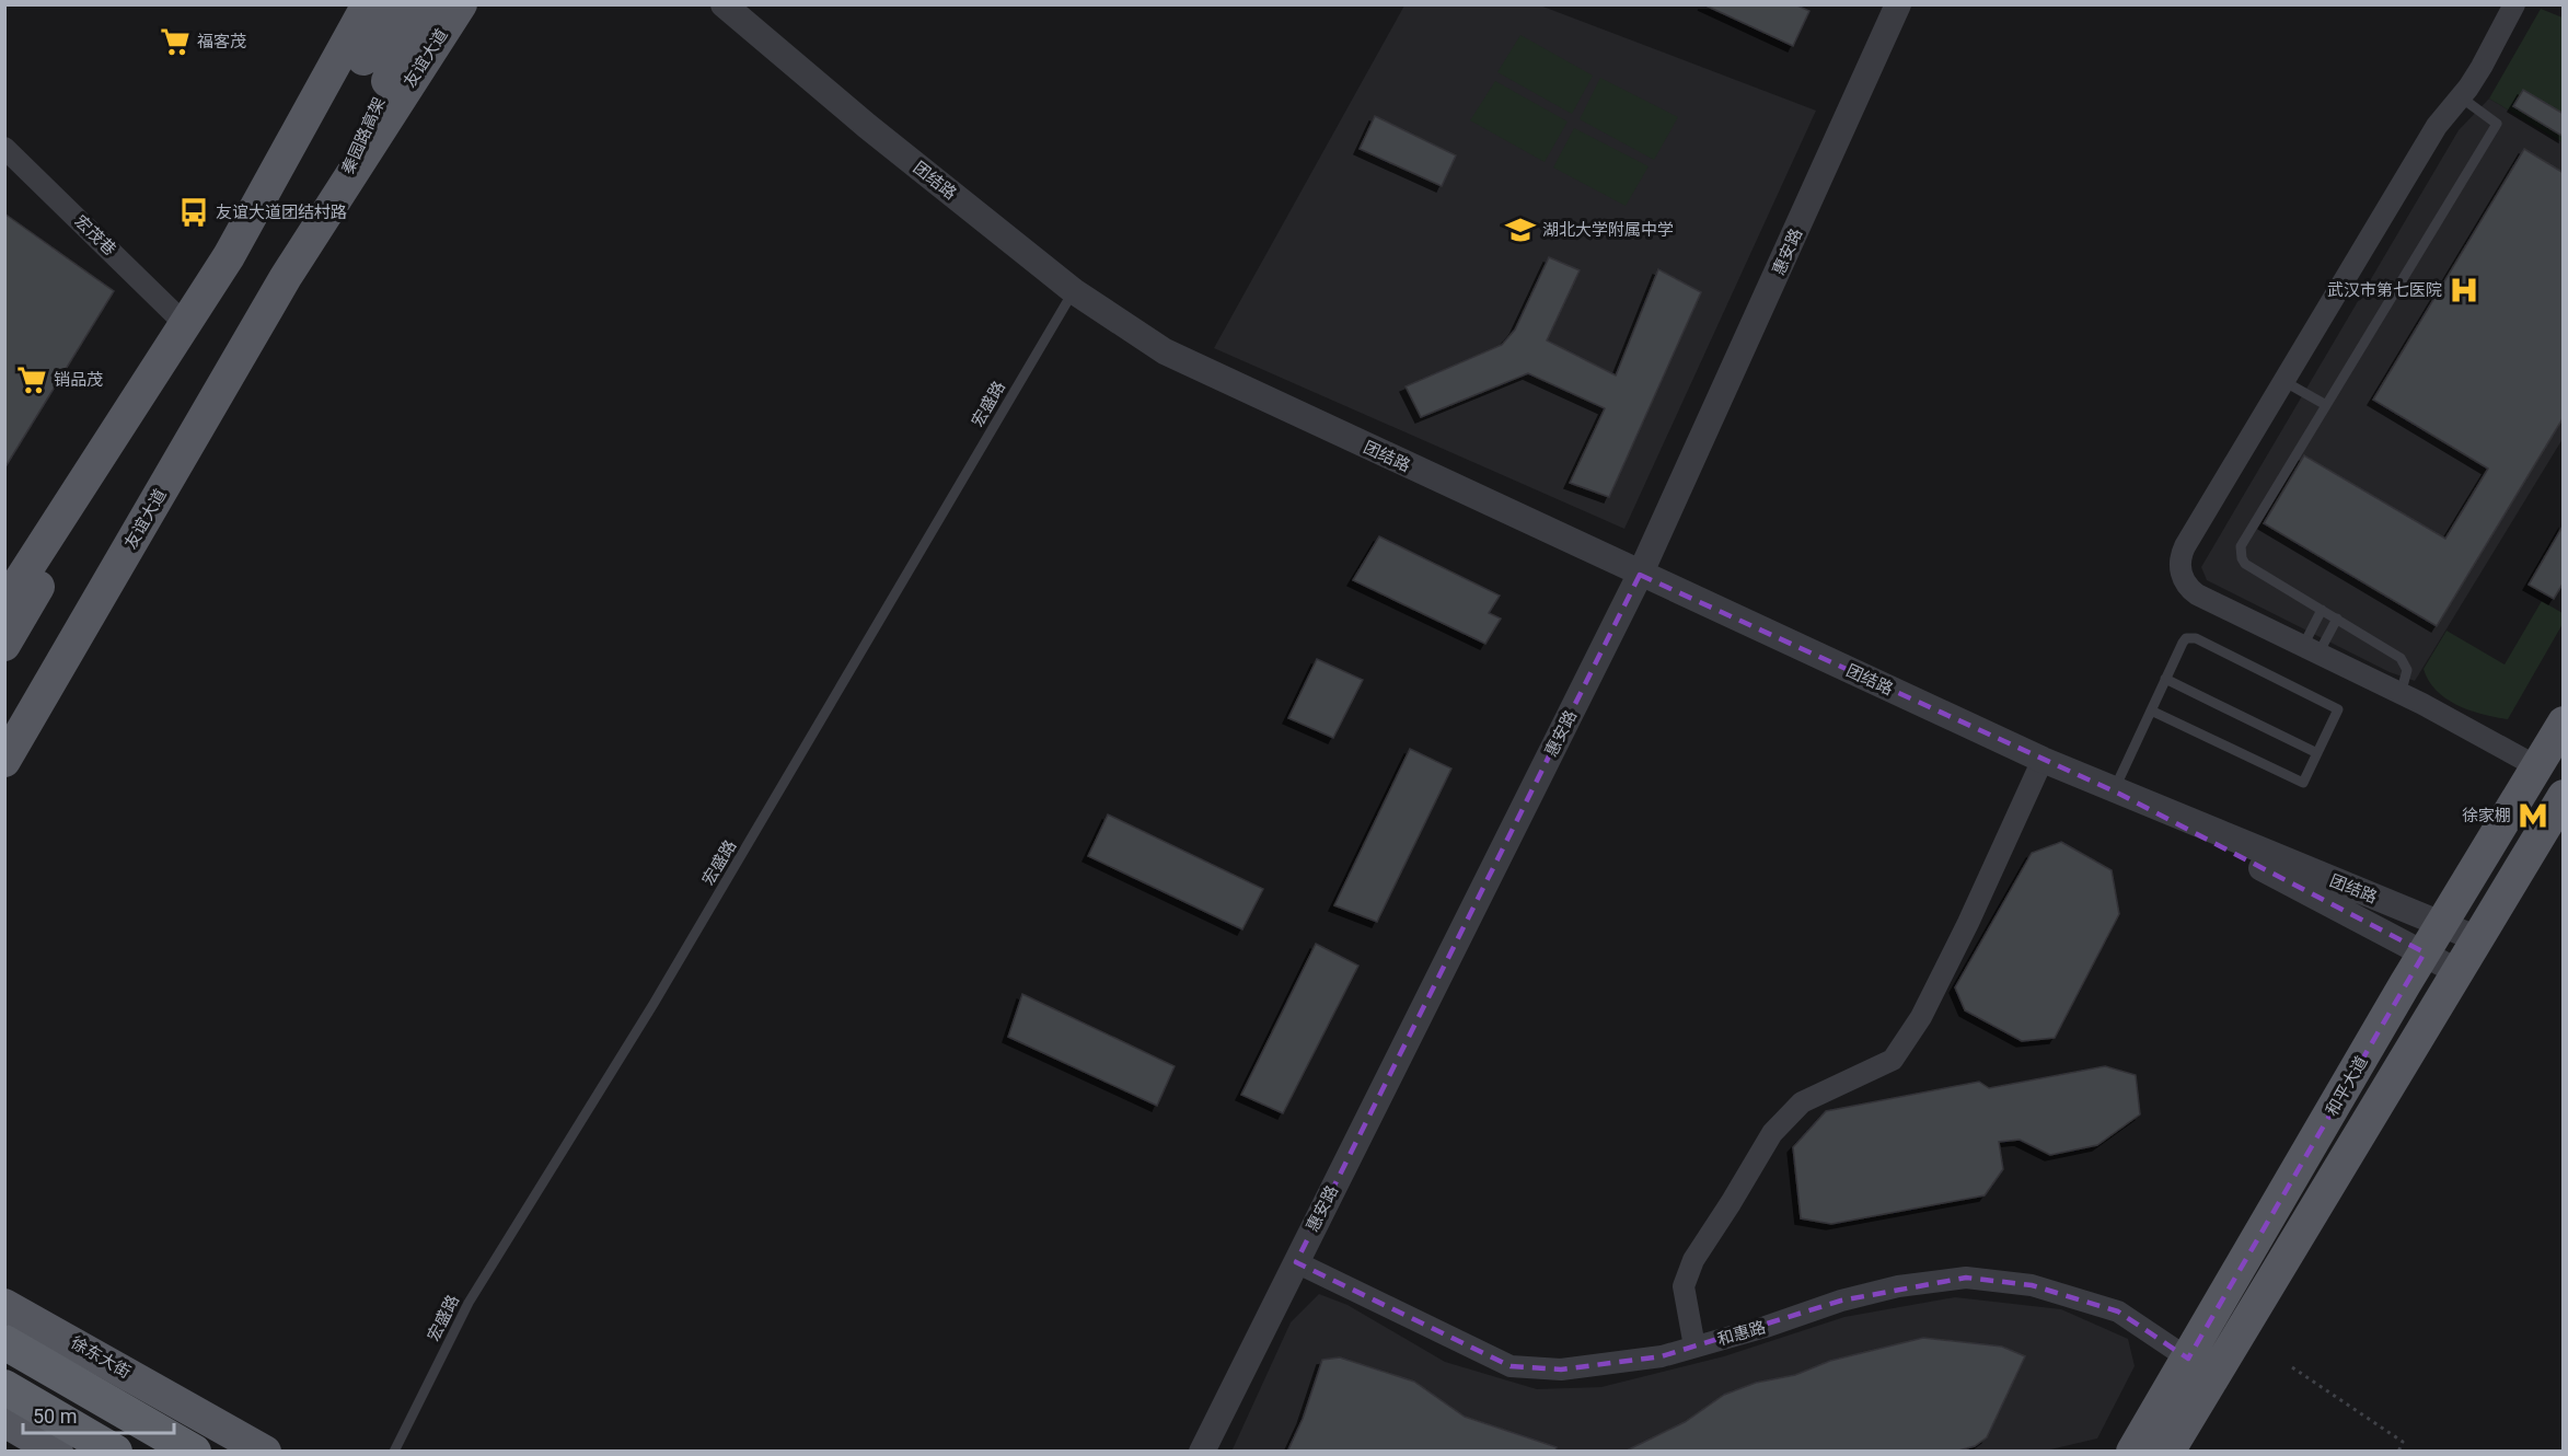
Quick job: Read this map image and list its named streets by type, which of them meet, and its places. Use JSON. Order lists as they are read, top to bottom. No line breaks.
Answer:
{"streets":{"main road":["友谊大道","秦园路高架","和平大道","徐东大街"],"street":["团结路","宏茂巷","惠安路","和惠路"],"lane":["宏盛路"]},"crossings":[["友谊大道","秦园路高架"],["团结路","惠安路"],["团结路","宏盛路"],["团结路","和平大道"],["惠安路","和惠路"],["和平大道","和惠路"]],"places":{"supermarket":["福客茂","销品茂"],"bus stop":["友谊大道团结村路"],"school or university":["湖北大学附属中学"],"hospital":["武汉市第七医院"],"metro station":["徐家棚"]},"scale_bar":"50 m"}
